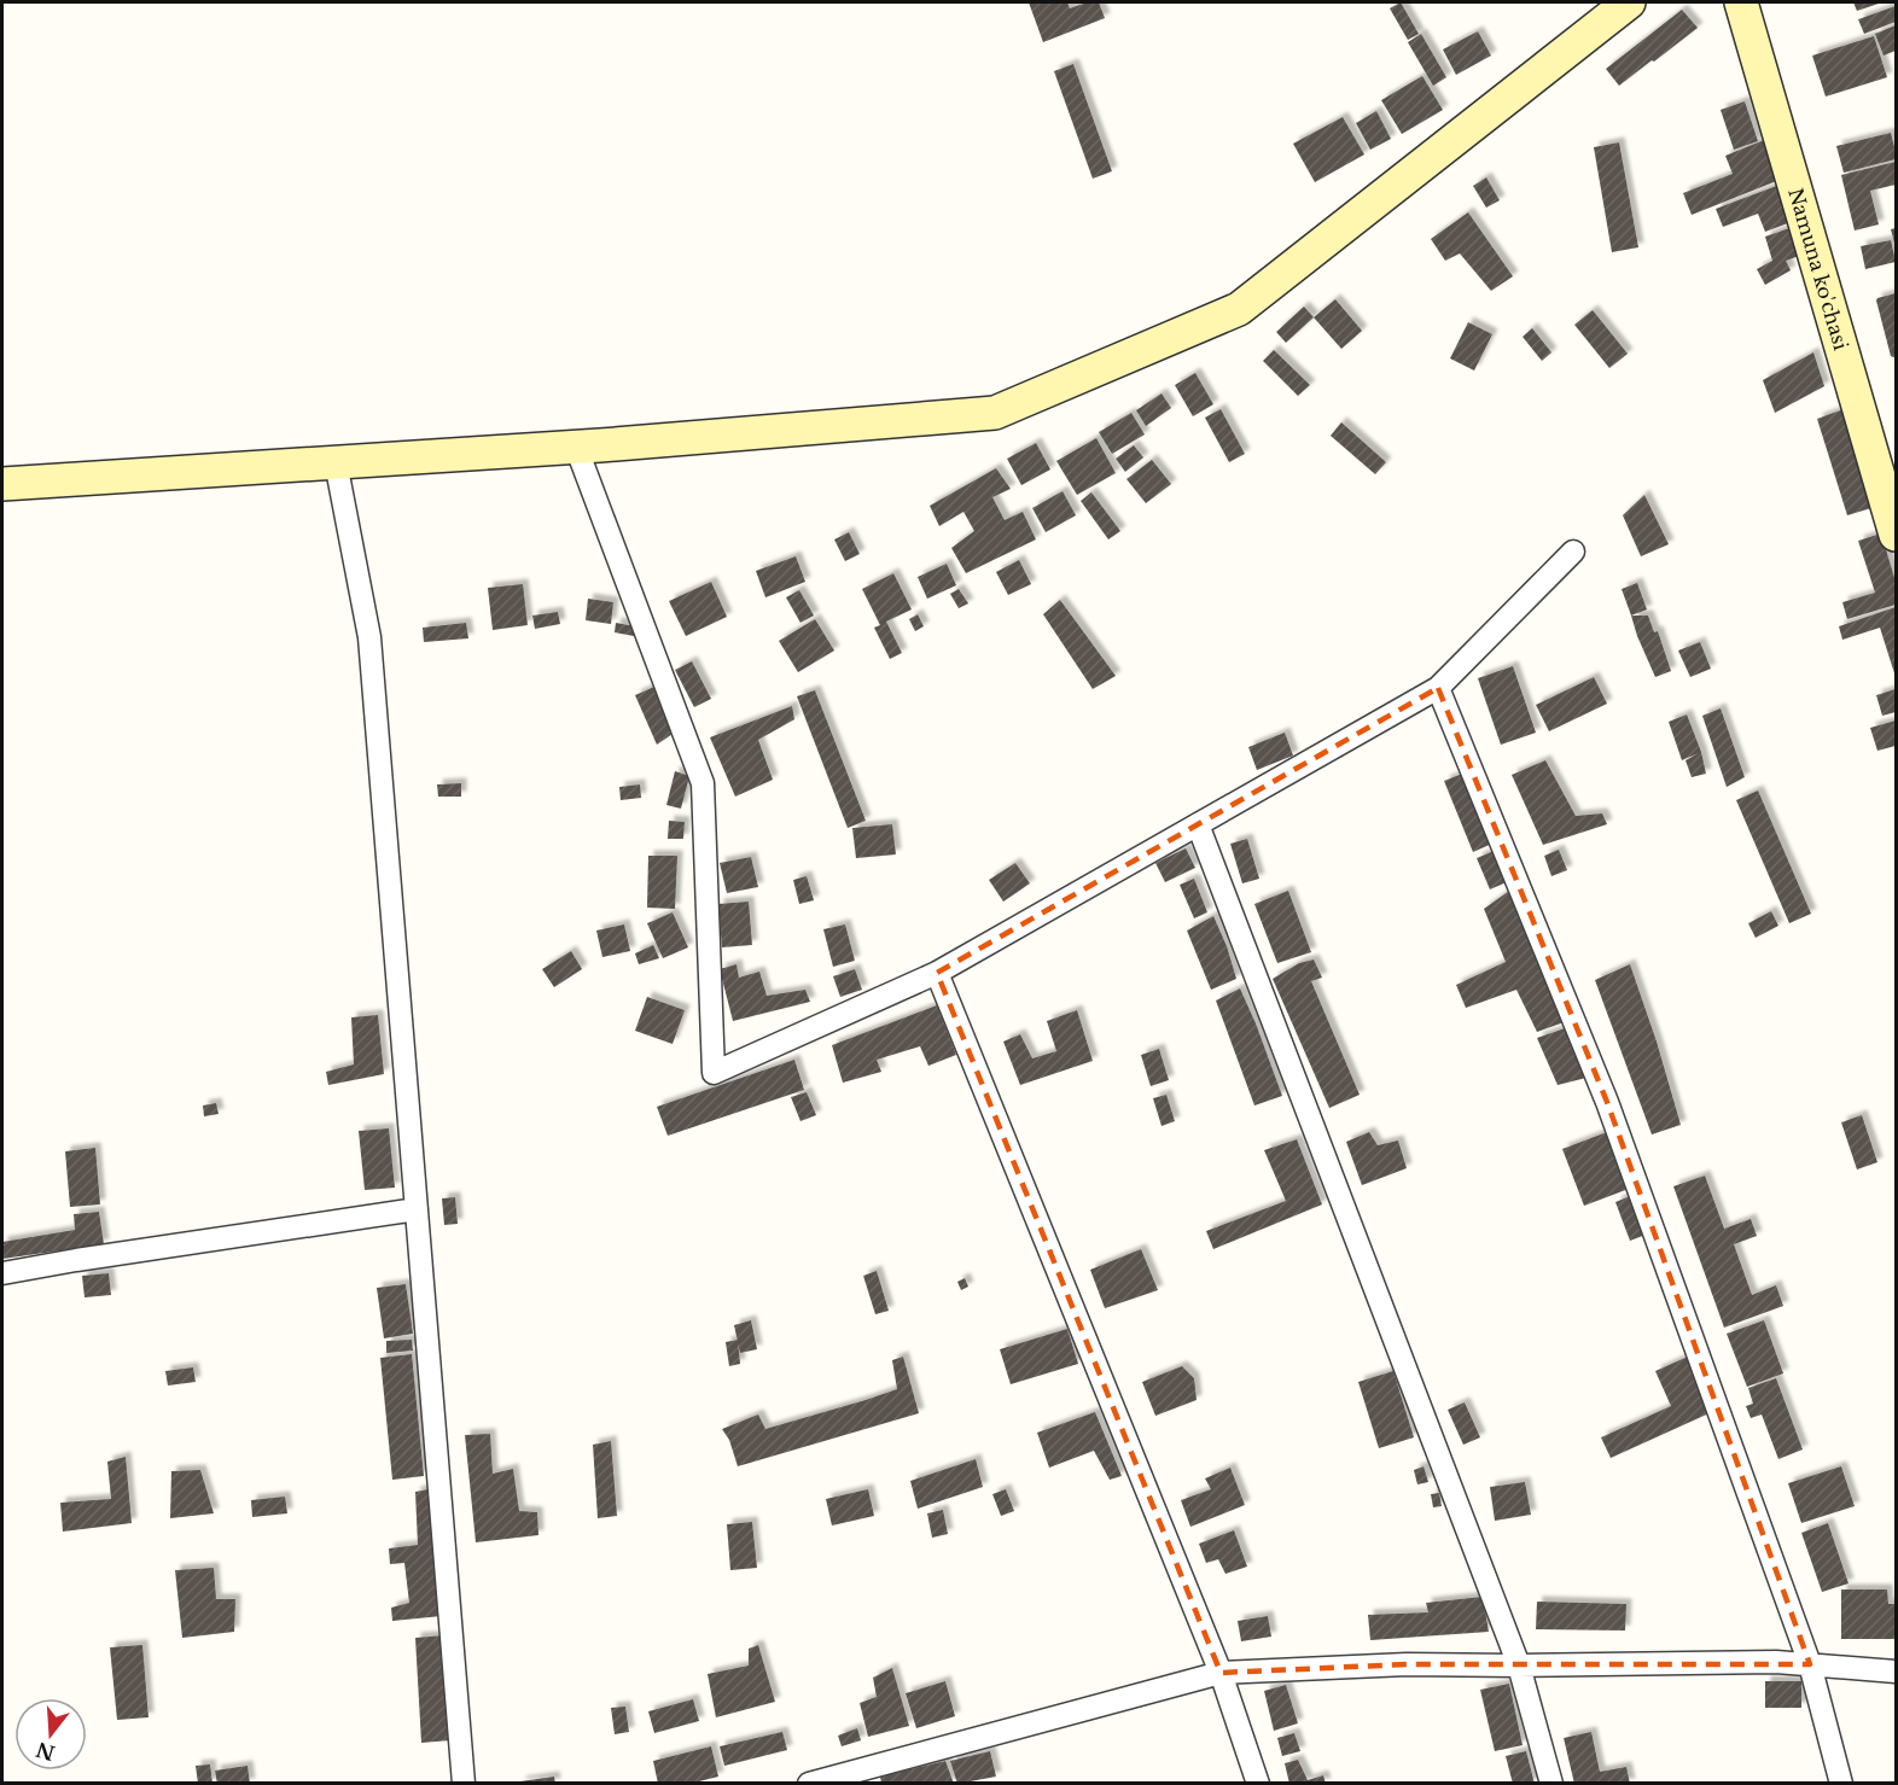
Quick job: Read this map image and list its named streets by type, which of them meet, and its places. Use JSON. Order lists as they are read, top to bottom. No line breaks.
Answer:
{"streets":{"main road":["Namuna ko'chasi"]},"north":"bottom"}
